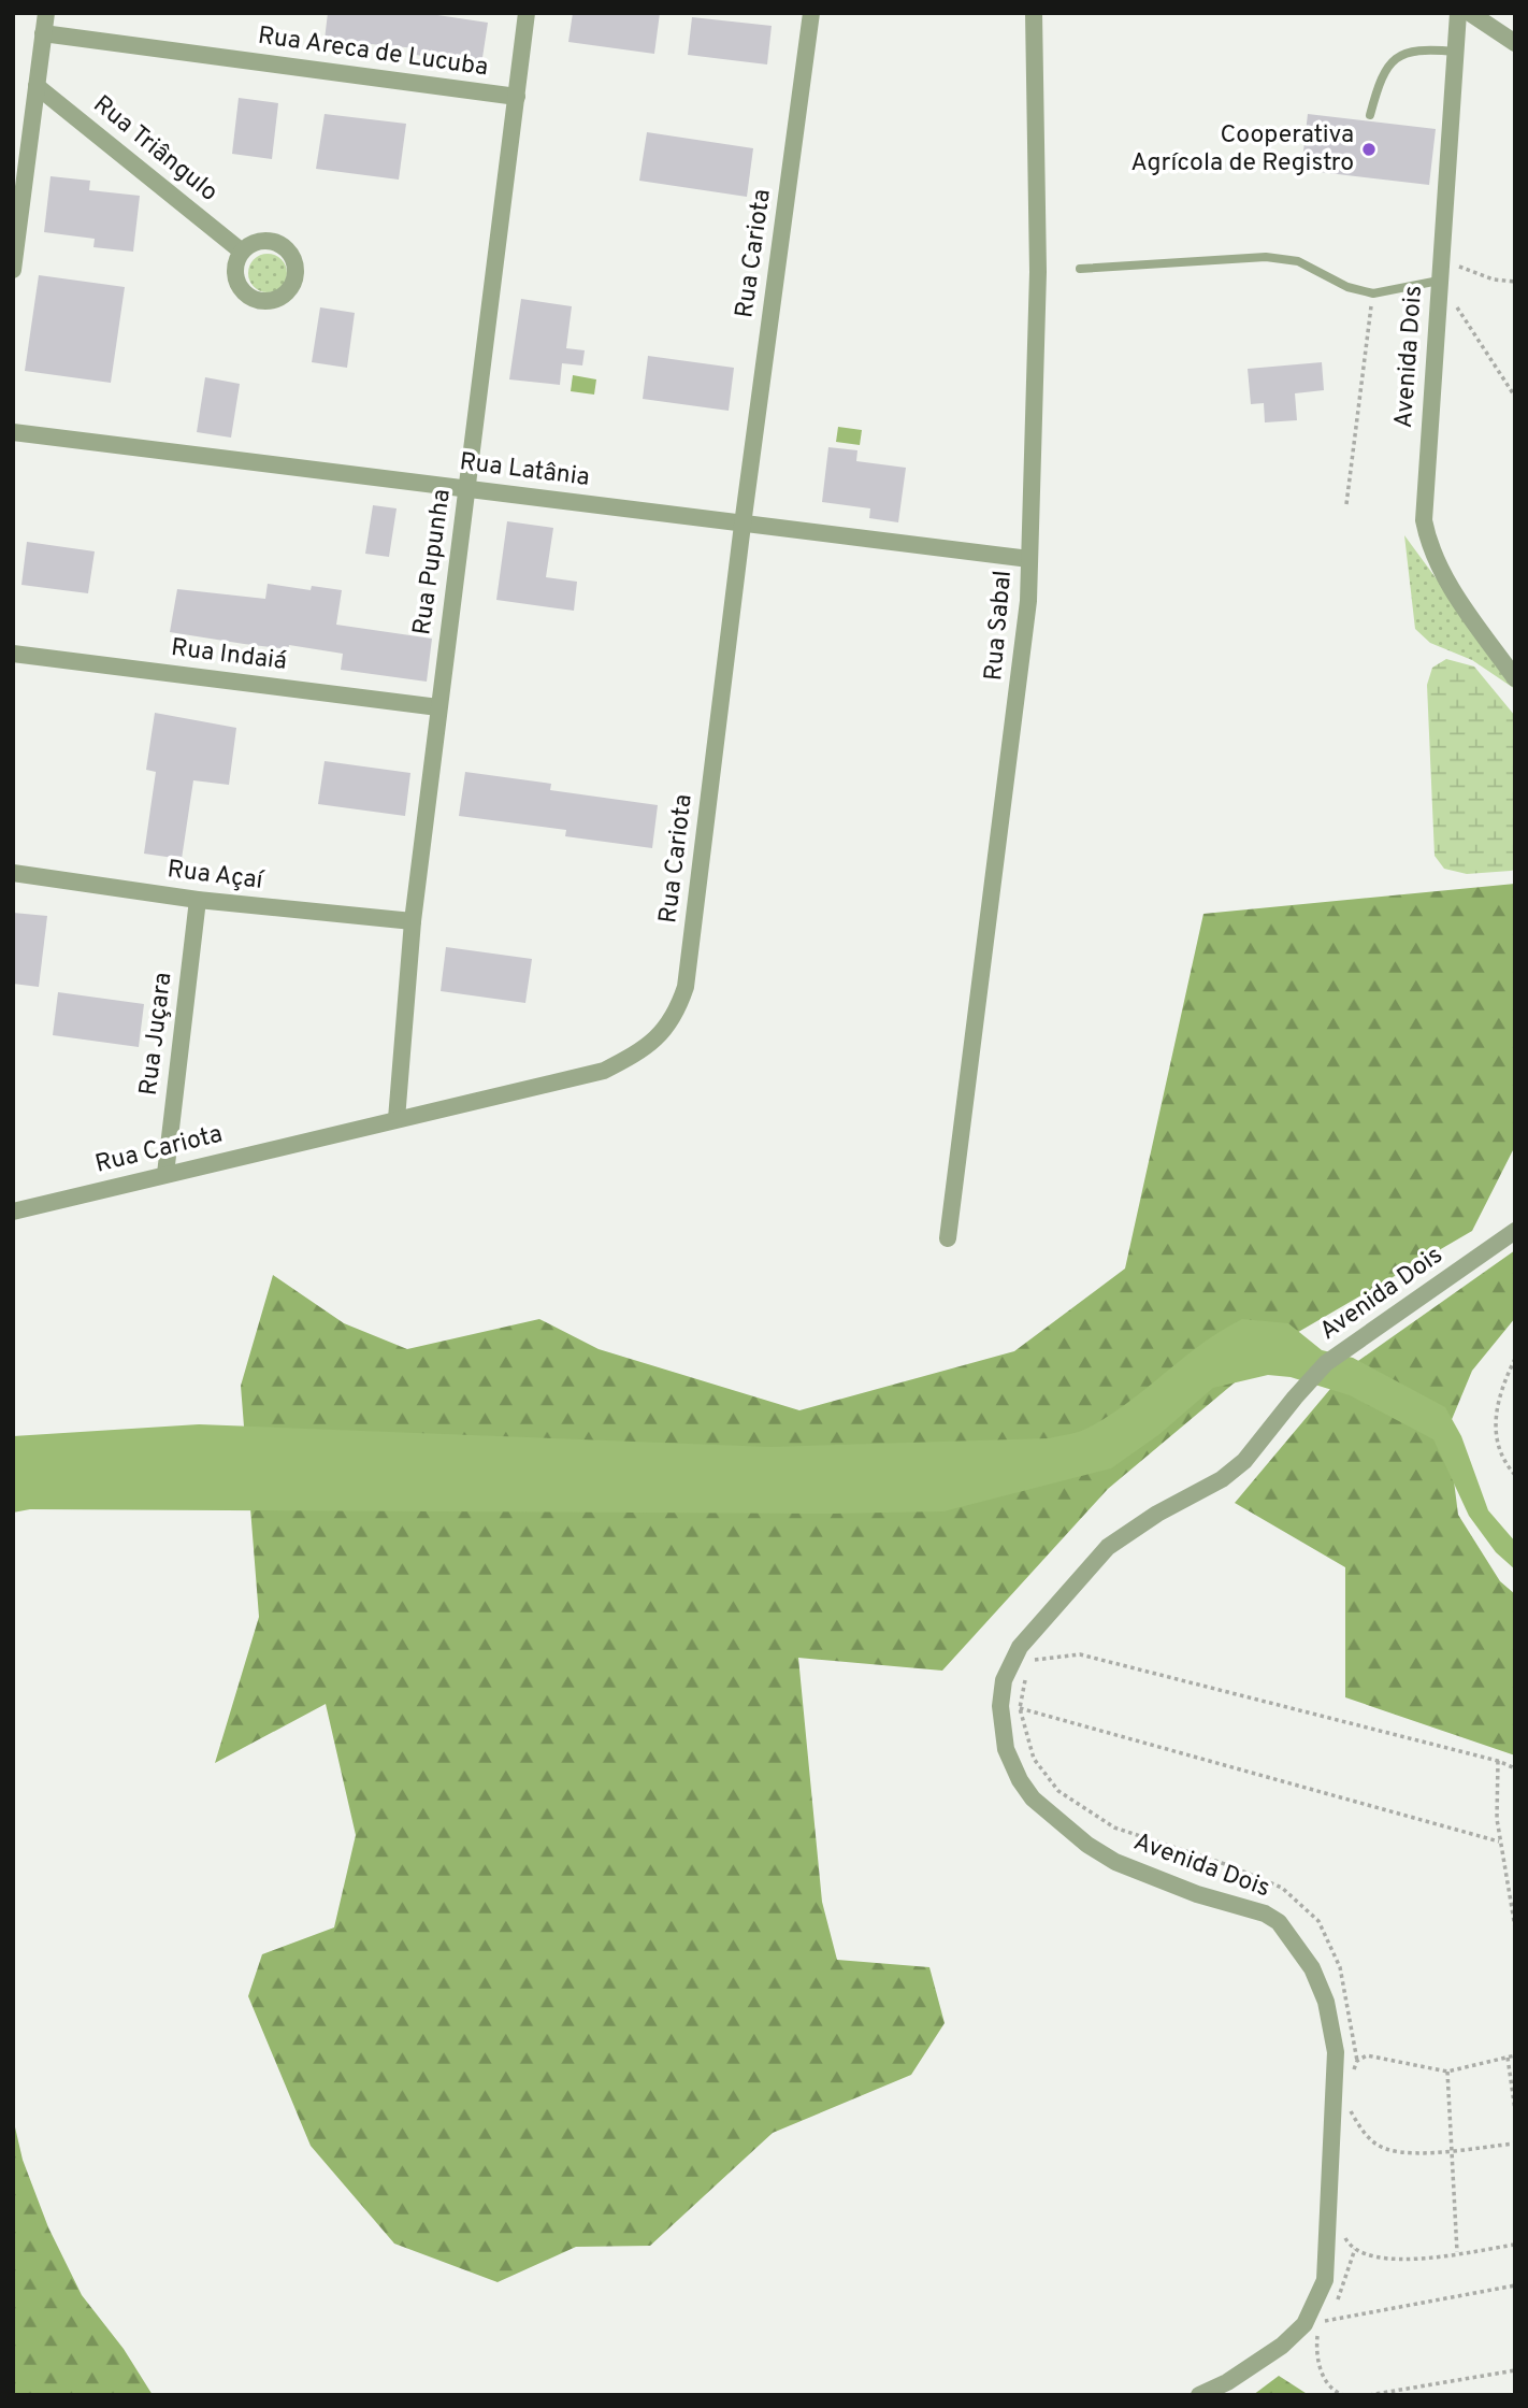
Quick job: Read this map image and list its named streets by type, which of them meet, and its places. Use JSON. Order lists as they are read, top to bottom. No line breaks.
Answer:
{"streets":{"street":["Rua Areca de Lucuba","Rua Triângulo","Rua Cariota","Avenida Dois","Rua Latânia","Rua Pupunha","Rua Sabal","Rua Indaiá","Rua Açaí","Rua Juçara"]},"crossings":[["Rua Areca de Lucuba","Rua Pupunha"],["Rua Cariota","Rua Latânia"],["Rua Cariota","Rua Pupunha"],["Rua Cariota","Rua Juçara"],["Rua Latânia","Rua Pupunha"],["Rua Latânia","Rua Sabal"],["Rua Pupunha","Rua Indaiá"],["Rua Pupunha","Rua Açaí"],["Rua Açaí","Rua Juçara"]],"places":["Cooperativa Agrícola de Registro"]}
